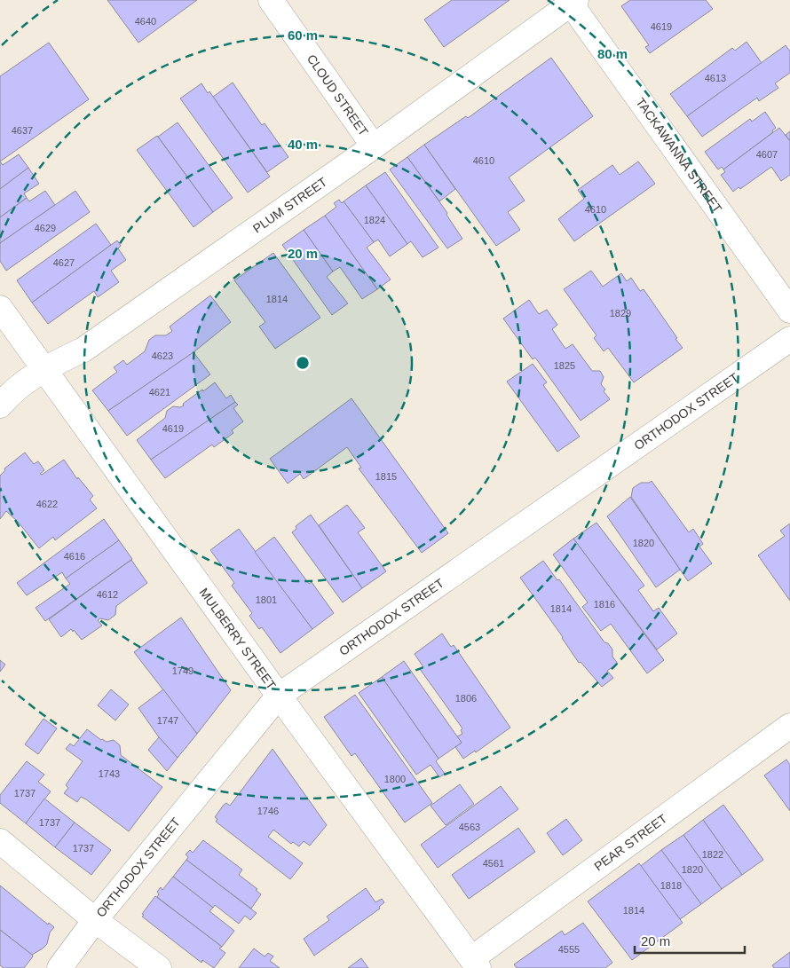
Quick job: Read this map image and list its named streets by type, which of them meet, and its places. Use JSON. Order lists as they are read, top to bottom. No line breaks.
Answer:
{"streets":{"street":["CLOUD STREET","TACKAWANNA STREET","PLUM STREET","ORTHODOX STREET","MULBERRY STREET","PEAR STREET"]},"crossings":[["CLOUD STREET","PLUM STREET"],["TACKAWANNA STREET","PLUM STREET"],["PLUM STREET","MULBERRY STREET"],["ORTHODOX STREET","MULBERRY STREET"],["MULBERRY STREET","PEAR STREET"]],"house_numbers":["4640","4619","4613","4637","4607","4610","4610","1824","4629","4627","1814","1829","4623","1825","4621","4619","1815","4622","1820","4616","4612","1801","1816","1814","1749","1806","1747","1743","1800","1737","1746","1737","4563","1737","1822","4561","1820","1818","1814","4555"],"scale_bar":"20 m","rings":["60 m","80 m","40 m","20 m"]}
